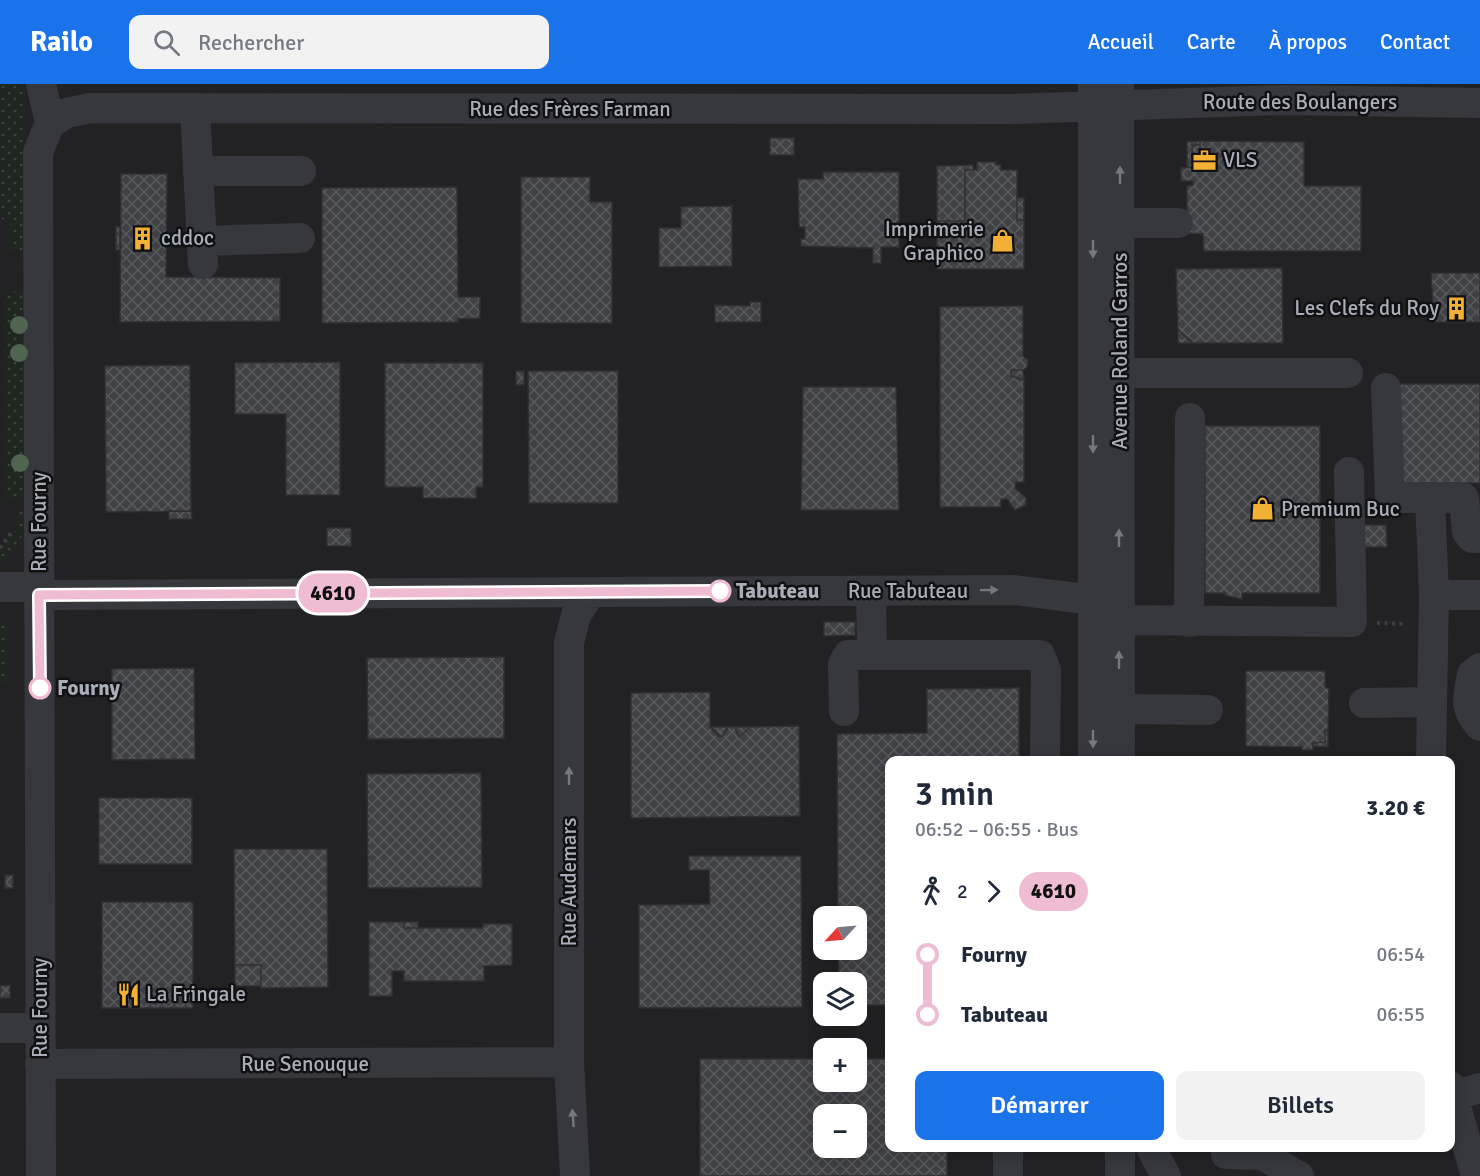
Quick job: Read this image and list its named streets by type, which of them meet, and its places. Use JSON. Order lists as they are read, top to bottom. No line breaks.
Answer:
{"streets":{"street":["Route des Boulangers","Rue des Frères Farman","Avenue Roland Garros","Rue Fourny","Rue Tabuteau","Rue Audemars","Rue Senouque"]},"crossings":[["Route des Boulangers","Rue des Frères Farman"],["Route des Boulangers","Avenue Roland Garros"],["Rue des Frères Farman","Avenue Roland Garros"],["Rue des Frères Farman","Rue Fourny"],["Avenue Roland Garros","Rue Tabuteau"],["Rue Fourny","Rue Tabuteau"],["Rue Fourny","Rue Senouque"],["Rue Tabuteau","Rue Audemars"],["Rue Audemars","Rue Senouque"]],"one_way":["Rue Audemars"],"places":{"office":["VLS"],"building":["cddoc","Les Clefs du Roy"],"shop":["Imprimerie Graphico","Premium Buc"],"other":["Tabuteau","Fourny"],"restaurant":["La Fringale"]},"lines":["bus line 4610"],"north":"bottom left","page":{"header":"Railo","search":"Rechercher","nav":["Accueil","Carte","À propos","Contact"],"on_map":"4610","heading":["3 min","06:52 – 06:55 · Bus","3.20 €"],"legs":["2","4610"],"map_buttons":["+","−"],"list":[{"name":"Fourny","value":"06:54"},{"name":"Tabuteau","value":"06:55"}],"buttons":["Démarrer","Billets"]}}
